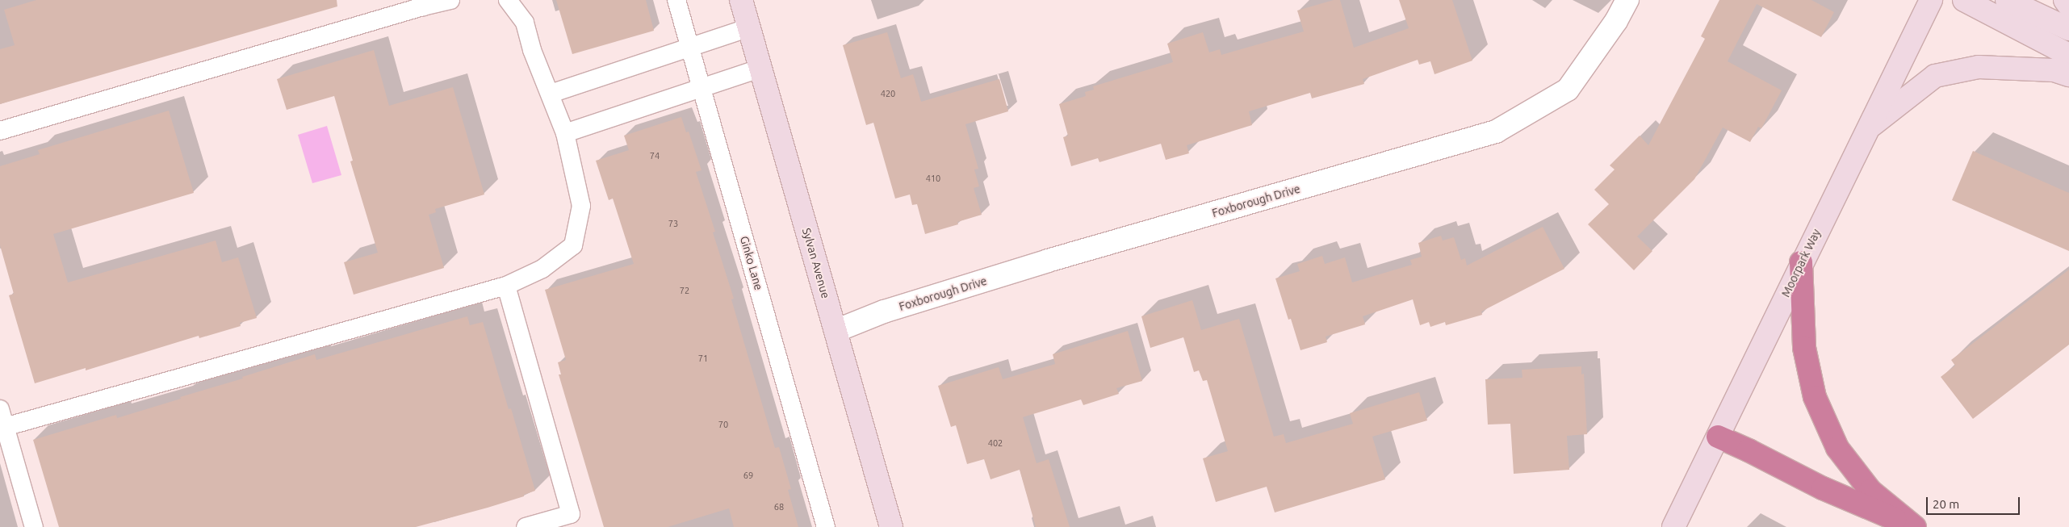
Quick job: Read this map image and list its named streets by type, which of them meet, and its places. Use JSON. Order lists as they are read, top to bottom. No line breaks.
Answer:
{"streets":{"street":["Foxborough Drive","Sylvan Avenue","Moorpark Way"],"lane":["Ginko Lane"]},"crossings":[["Foxborough Drive","Sylvan Avenue"]],"house_numbers":["420","74","410","73","72","71","70","402","69","68"],"scale_bar":"20 m"}
